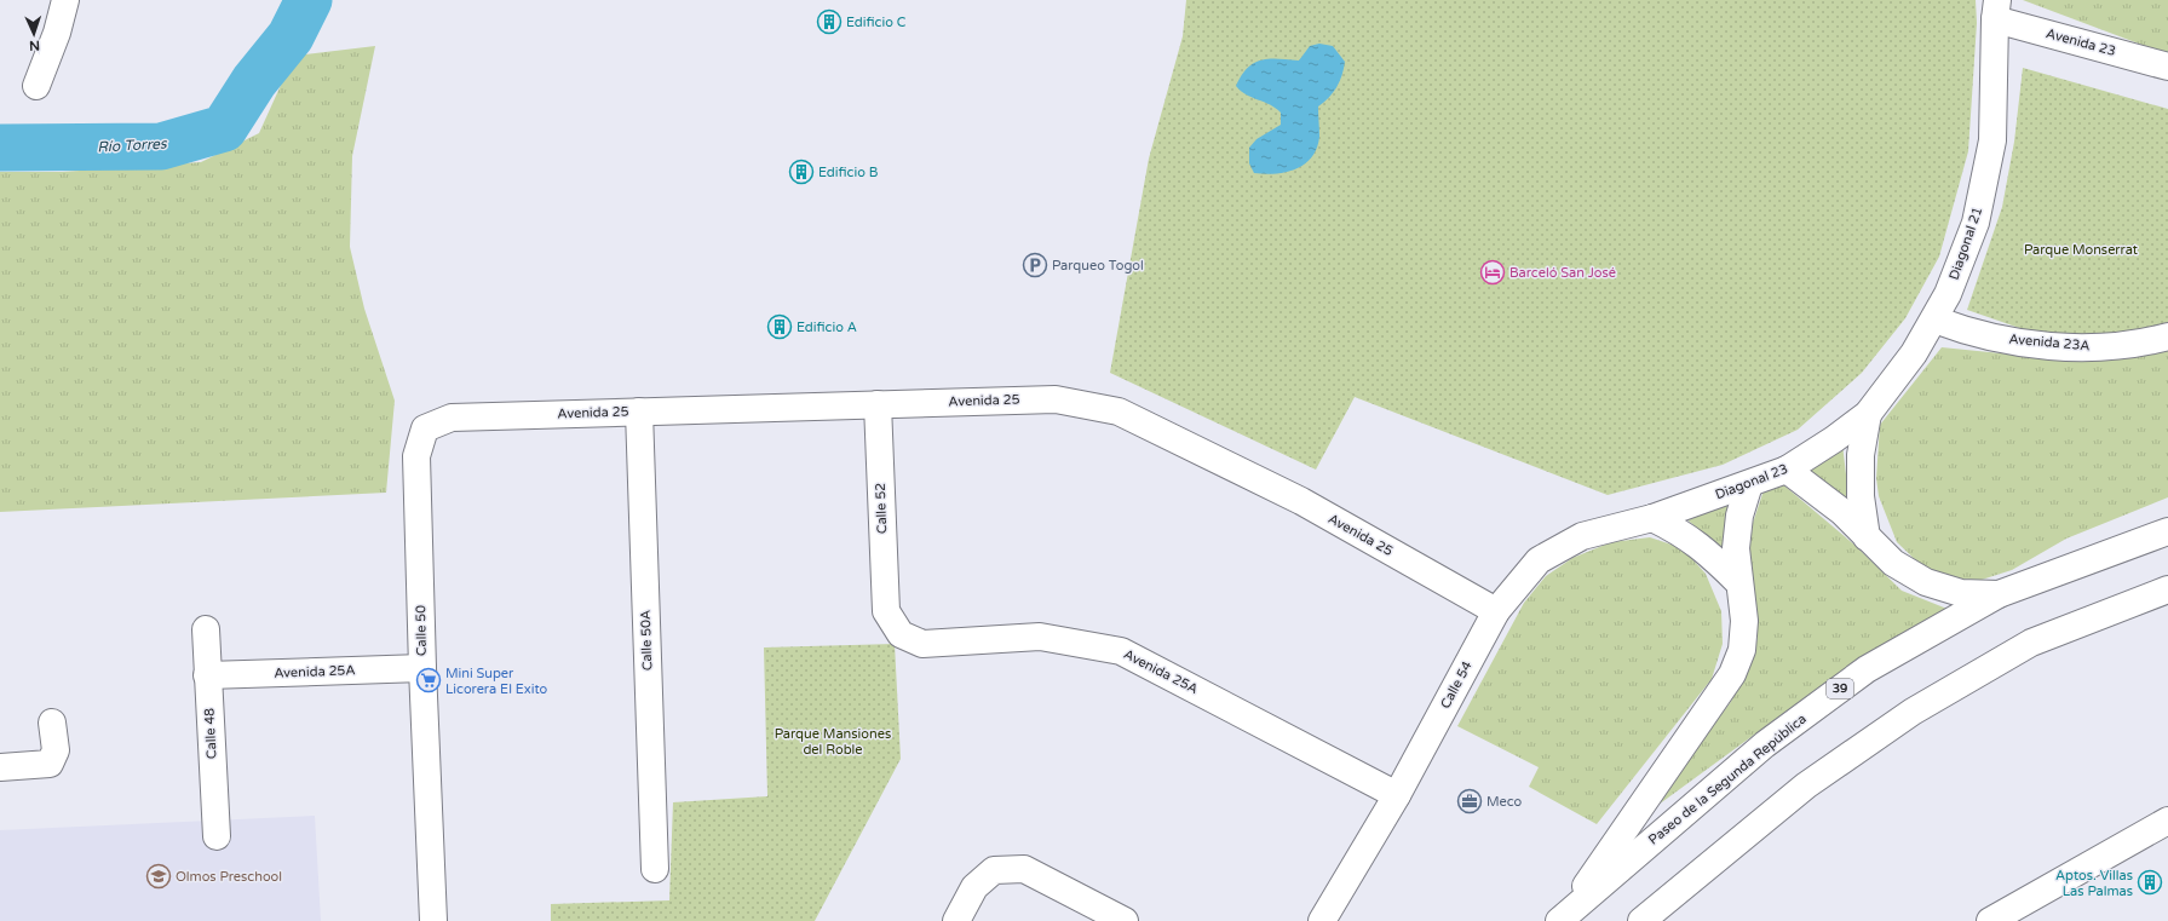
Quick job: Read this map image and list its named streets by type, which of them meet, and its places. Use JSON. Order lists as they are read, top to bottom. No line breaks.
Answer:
{"streets":{"main road":["Avenida 23","Diagonal 21","Avenida 23A","Avenida 25","Diagonal 23","Calle 52","Calle 50","Calle 50A","Avenida 25A","Calle 54","39","Calle 48","Paseo de la Segunda República"]},"crossings":[["Avenida 23","Diagonal 21"],["Diagonal 21","Avenida 23A"],["Diagonal 21","Diagonal 23"],["Avenida 25","Calle 52"],["Avenida 25","Calle 50"],["Avenida 25","Calle 50A"],["Avenida 25","Calle 54"],["Diagonal 23","Calle 54"],["Calle 52","Avenida 25A"],["Calle 50","Avenida 25A"],["Avenida 25A","Calle 54"],["Avenida 25A","Calle 48"]],"water":["Río Torres"],"parks":["Parque Monserrat","Parque Mansiones del Roble"],"places":{"building":["Edificio C","Edificio B","Edificio A","Aptos. Villas Las Palmas"],"parking":["Parqueo Togol"],"hotel":["Barceló San José"],"supermarket":["Mini Super Licorera El Exito"],"office":["Meco"],"school or university":["Olmos Preschool"]},"north":"bottom"}
